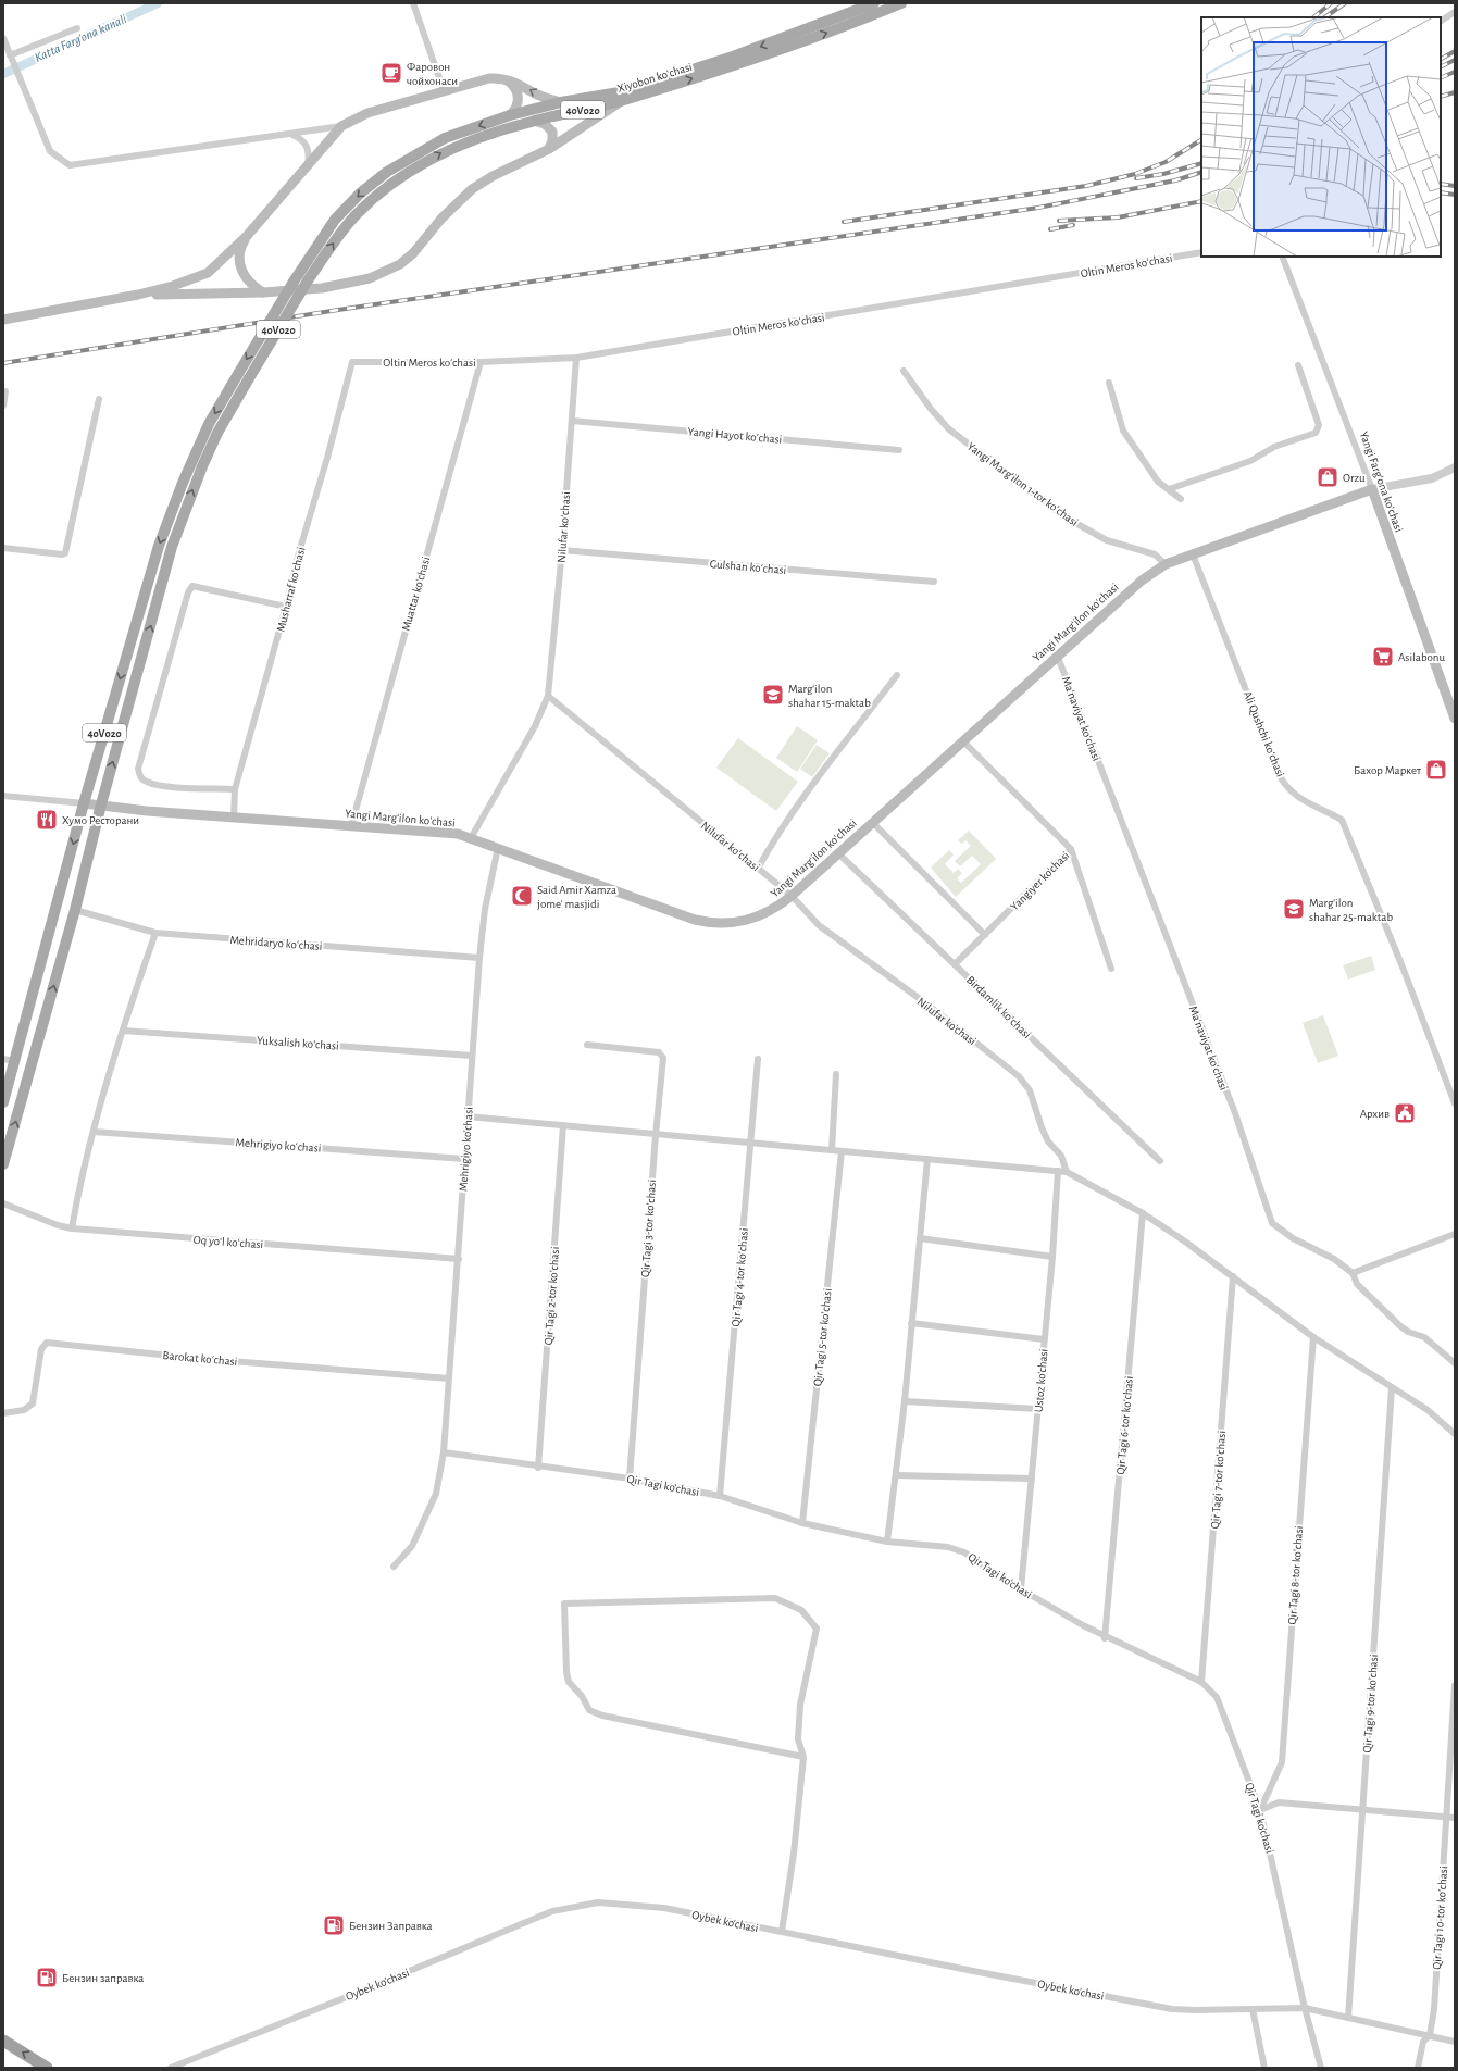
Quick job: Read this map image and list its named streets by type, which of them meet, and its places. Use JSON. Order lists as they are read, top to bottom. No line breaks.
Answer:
{"streets":{"main road":["Xiyobon koʻchasi","40V020","Yangi Fargʻona koʻchasi","Yangi Margʻilon koʻchasi"],"street":["Oltin Meros koʻchasi","Yangi Hayot koʻchasi","Yangi Margʻilon 1-tor koʼchasi","Nilufar koʻchasi","Gulshan koʻchasi","Musharraf koʻchasi","Muattar koʻchasi","Maʻnaviyat koʻchasi","Ali Qushchi koʻchasi","Yangiyer ko'chasi","Mehridaryo koʻchasi","Birdamlik koʻchasi","Nilufar ko'chasi","Yuksalish koʻchasi","Mehrigiyo koʻchasi","Mehrigiyo ko'chasi","Qir Tagi 3-tor koʼchasi","Oq yoʻl koʻchasi","Qir Tagi 4-tor koʼchasi","Qir Tagi 2-tor koʼchasi","Qir Tagi 5-tor koʼchasi","Barokat koʻchasi","Ustoz ko'chasi","Qir Tagi 6-tor koʼchasi","Qir Tagi 7-tor koʼchasi","Qir Tagi ko'chasi","Qir Tagi 8-tor koʼchasi","Qir Tagi 9-tor koʼchasi","Qir Tagi 10-tor koʼchasi","Oybek ko'chasi"]},"crossings":[["Xiyobon koʻchasi","40V020"],["Xiyobon koʻchasi","Yangi Margʻilon koʻchasi"],["40V020","Yangi Margʻilon koʻchasi"],["40V020","Mehridaryo koʻchasi"],["Oltin Meros koʻchasi","Nilufar koʻchasi"],["Oltin Meros koʻchasi","Musharraf koʻchasi"],["Oltin Meros koʻchasi","Muattar koʻchasi"],["Yangi Hayot koʻchasi","Nilufar koʻchasi"],["Yangi Fargʻona koʻchasi","Yangi Margʻilon koʻchasi"],["Yangi Margʻilon 1-tor koʼchasi","Yangi Margʻilon koʻchasi"],["Nilufar koʻchasi","Gulshan koʻchasi"],["Nilufar koʻchasi","Yangi Margʻilon koʻchasi"],["Nilufar koʻchasi","Nilufar ko'chasi"],["Musharraf koʻchasi","Yangi Margʻilon koʻchasi"],["Muattar koʻchasi","Yangi Margʻilon koʻchasi"],["Yangi Margʻilon koʻchasi","Maʻnaviyat koʻchasi"],["Yangi Margʻilon koʻchasi","Ali Qushchi koʻchasi"],["Yangi Margʻilon koʻchasi","Yangiyer ko'chasi"],["Yangi Margʻilon koʻchasi","Birdamlik koʻchasi"],["Yangi Margʻilon koʻchasi","Nilufar ko'chasi"],["Yangi Margʻilon koʻchasi","Mehrigiyo ko'chasi"],["Yangiyer ko'chasi","Birdamlik koʻchasi"],["Mehridaryo koʻchasi","Mehrigiyo ko'chasi"],["Yuksalish koʻchasi","Mehrigiyo ko'chasi"],["Mehrigiyo koʻchasi","Mehrigiyo ko'chasi"],["Mehrigiyo ko'chasi","Oq yoʻl koʻchasi"],["Mehrigiyo ko'chasi","Barokat koʻchasi"],["Mehrigiyo ko'chasi","Qir Tagi ko'chasi"],["Qir Tagi 3-tor koʼchasi","Qir Tagi ko'chasi"],["Qir Tagi 4-tor koʼchasi","Qir Tagi ko'chasi"],["Qir Tagi 2-tor koʼchasi","Qir Tagi ko'chasi"],["Qir Tagi 5-tor koʼchasi","Qir Tagi ko'chasi"],["Ustoz ko'chasi","Qir Tagi ko'chasi"],["Qir Tagi 6-tor koʼchasi","Qir Tagi ko'chasi"],["Qir Tagi 7-tor koʼchasi","Qir Tagi ko'chasi"],["Qir Tagi ko'chasi","Qir Tagi 8-tor koʼchasi"],["Qir Tagi ko'chasi","Oybek ko'chasi"],["Qir Tagi 9-tor koʼchasi","Oybek ko'chasi"],["Qir Tagi 10-tor koʼchasi","Oybek ko'chasi"]],"water":["Katta Farg'ona kanali"],"places":{"cafe":["Фаровон чойхонаси"],"shop":["Orzu","Бахор Маркет"],"supermarket":["Asilabonu"],"school or university":["Marg'ilon shahar 15-maktab","Marg'ilon shahar 25-maktab"],"restaurant":["Хумо Ресторани"],"mosque":["Said Amir Xamza jome' masjidi"],"public building":["Архив"],"fuel station":["Бензин Заправка","Бензин заправка"]}}
